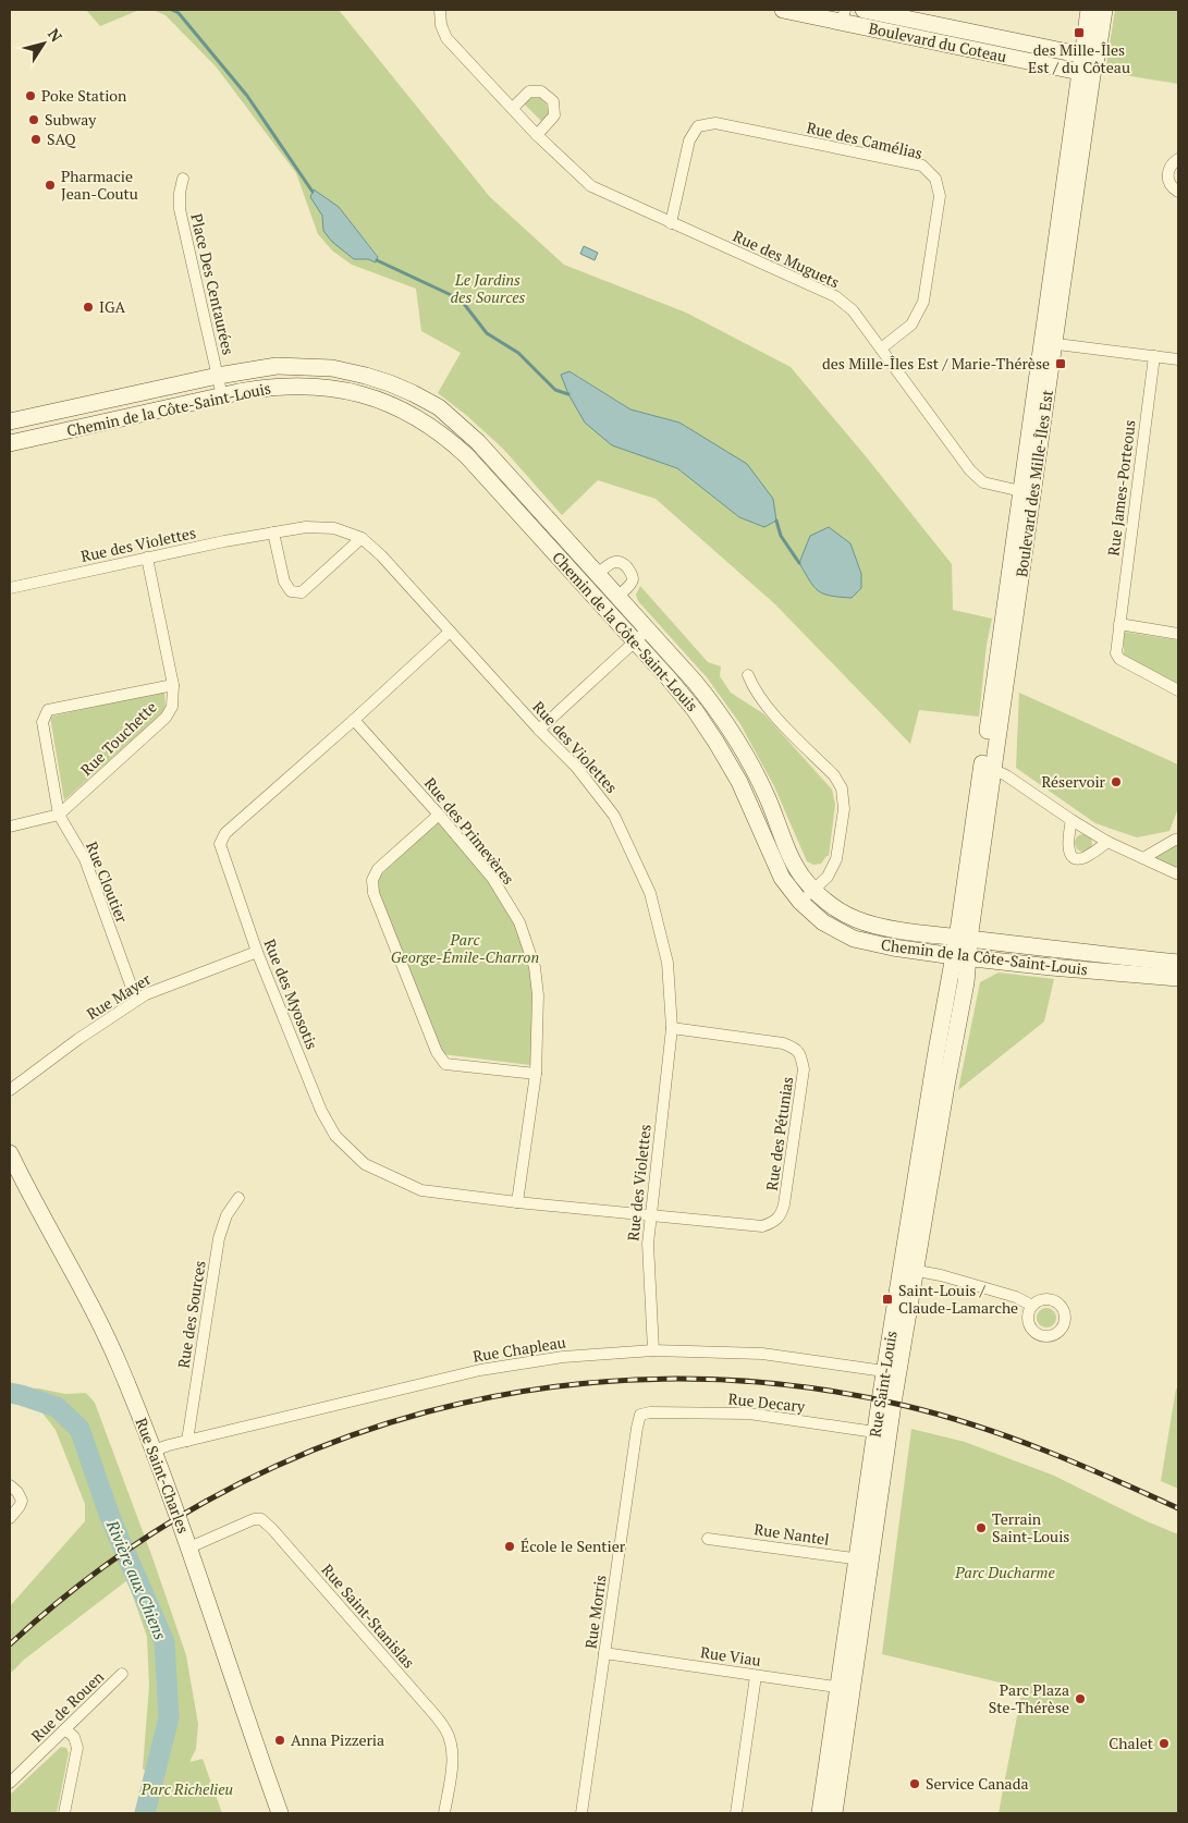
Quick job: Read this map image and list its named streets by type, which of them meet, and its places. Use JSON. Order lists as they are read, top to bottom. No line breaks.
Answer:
{"streets":{"street":["Boulevard du Coteau","Rue des Camélias","Rue des Muguets","Place Des Centaurées","Chemin de la Côte-Saint-Louis","Boulevard des Mille-Îles Est","Rue James-Porteous","Rue des Violettes","Rue Touchette","Rue des Primevères","Rue Cloutier","Rue des Myosotis","Rue Mayer","Rue des Pétunias","Rue des Sources","Rue Chapleau","Rue Saint-Louis","Rue Decary","Rue Saint-Charles","Rue Nantel","Rue Morris","Rue Saint-Stanislas","Rue Viau","Rue de Rouen"]},"crossings":[["Boulevard du Coteau","Boulevard des Mille-Îles Est"],["Rue des Camélias","Rue des Muguets"],["Rue des Muguets","Boulevard des Mille-Îles Est"],["Place Des Centaurées","Chemin de la Côte-Saint-Louis"],["Chemin de la Côte-Saint-Louis","Boulevard des Mille-Îles Est"],["Chemin de la Côte-Saint-Louis","Rue Saint-Louis"],["Boulevard des Mille-Îles Est","Rue Saint-Louis"],["Rue des Violettes","Rue Touchette"],["Rue des Violettes","Rue des Myosotis"],["Rue des Violettes","Rue des Pétunias"],["Rue des Violettes","Rue Chapleau"],["Rue Touchette","Rue Cloutier"],["Rue des Primevères","Rue des Myosotis"],["Rue Cloutier","Rue Mayer"],["Rue des Myosotis","Rue Mayer"],["Rue des Myosotis","Rue des Pétunias"],["Rue des Sources","Rue Chapleau"],["Rue Chapleau","Rue Saint-Louis"],["Rue Chapleau","Rue Saint-Charles"],["Rue Saint-Louis","Rue Decary"],["Rue Saint-Louis","Rue Nantel"],["Rue Saint-Louis","Rue Viau"],["Rue Decary","Rue Morris"],["Rue Saint-Charles","Rue Saint-Stanislas"],["Rue Morris","Rue Viau"]],"water":["Rivière aux Chiens"],"parks":["Le Jardins des Sources","Parc George-Émile-Charron","Parc Ducharme","Parc Richelieu"],"places":{"transit":["des Mille-Îles Est / du Côteau","des Mille-Îles Est / Marie-Thérèse","Saint-Louis / Claude-Lamarche"],"other":["Poke Station","Subway","SAQ","Pharmacie Jean-Coutu","IGA","Réservoir","Terrain Saint-Louis","École le Sentier","Parc Plaza Ste-Thérèse","Anna Pizzeria","Chalet","Service Canada"]},"north":"top right"}
